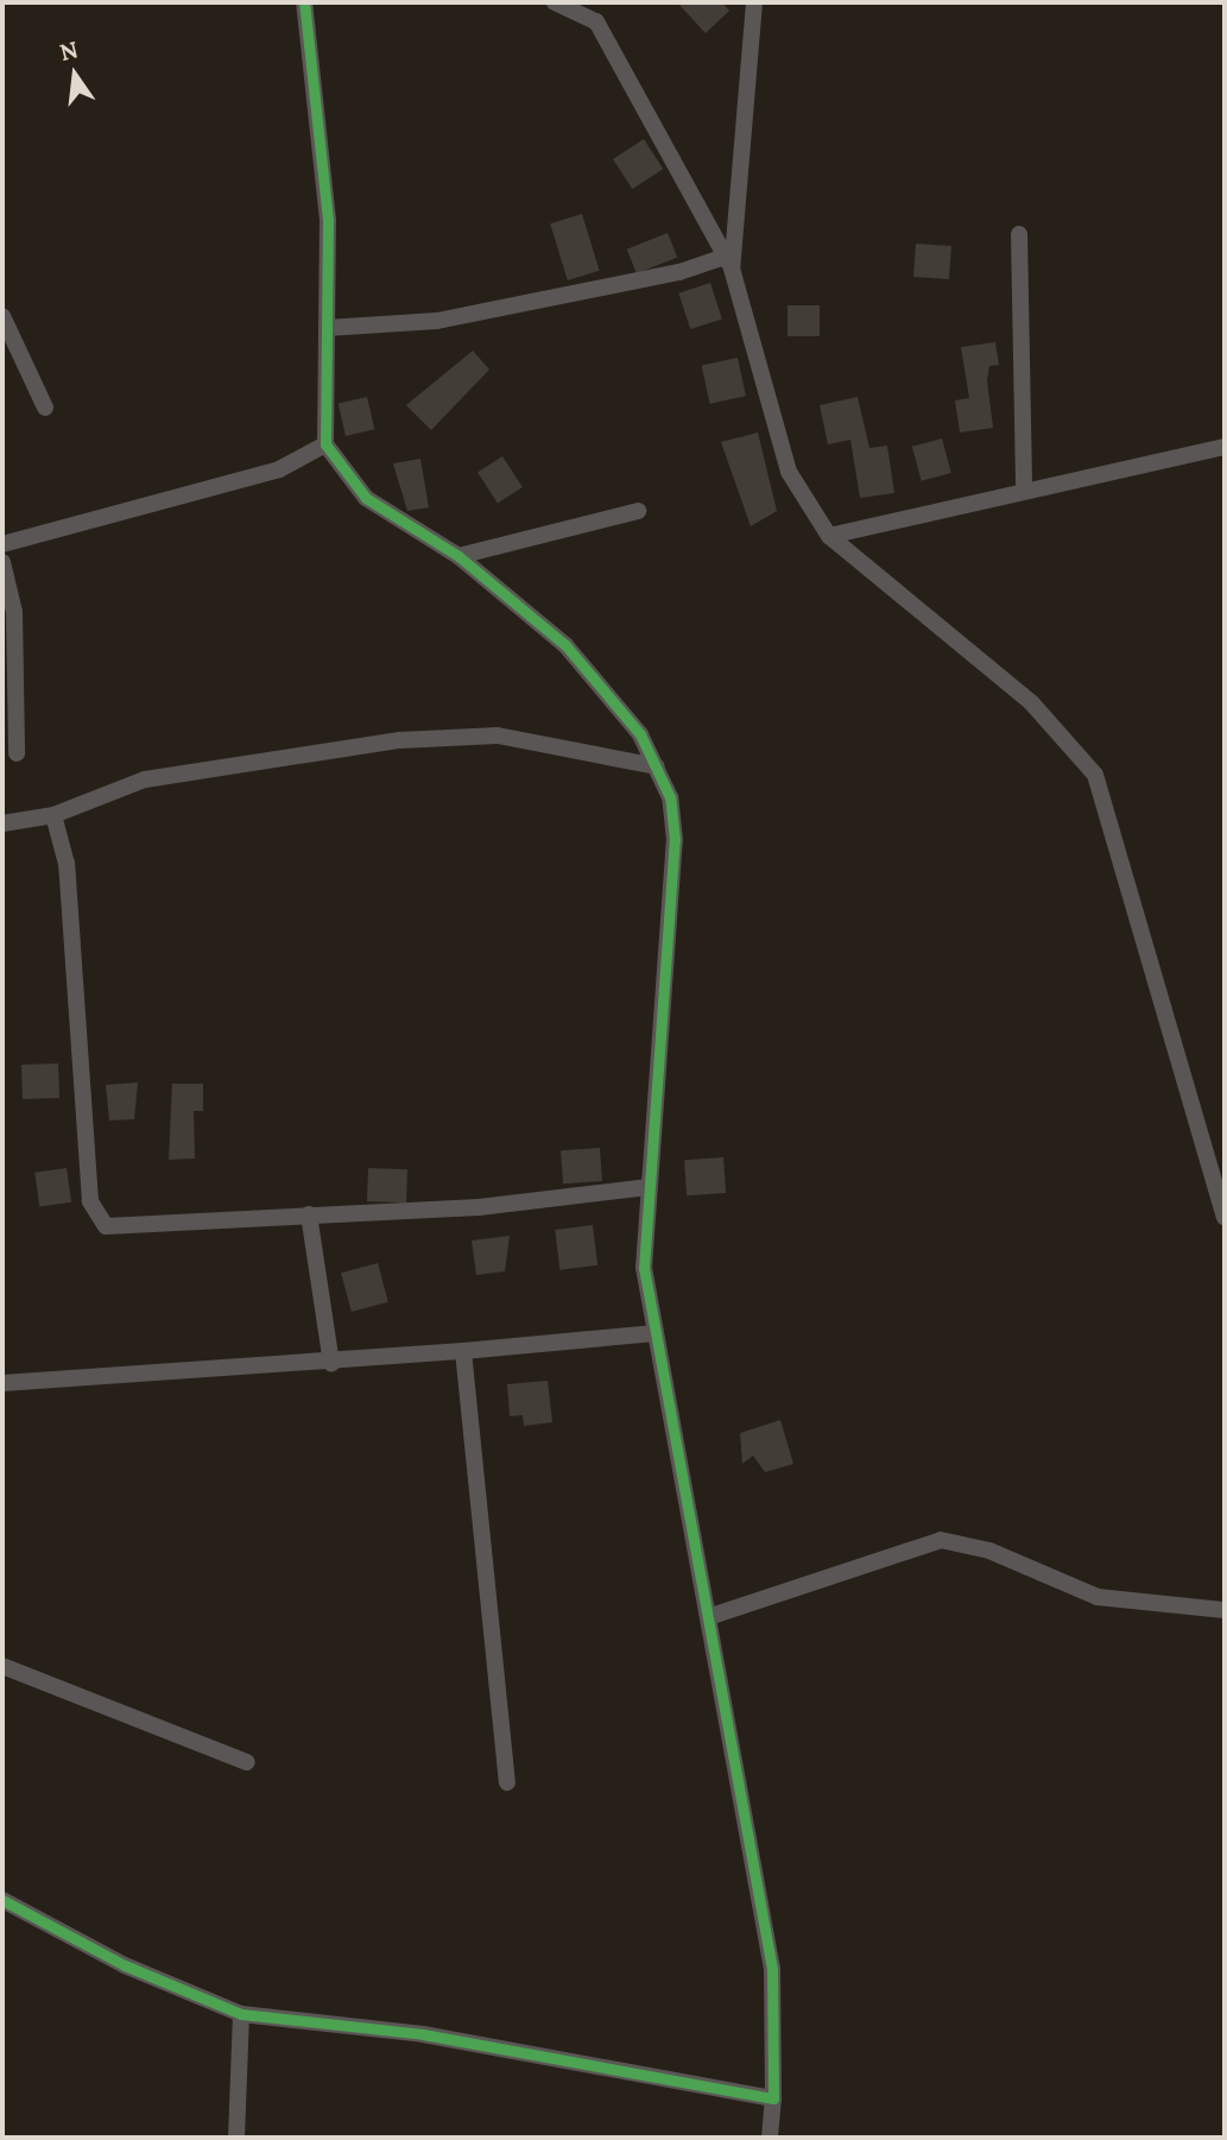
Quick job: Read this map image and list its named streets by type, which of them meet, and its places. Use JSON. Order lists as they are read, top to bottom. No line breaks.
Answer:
{"north":"top"}
